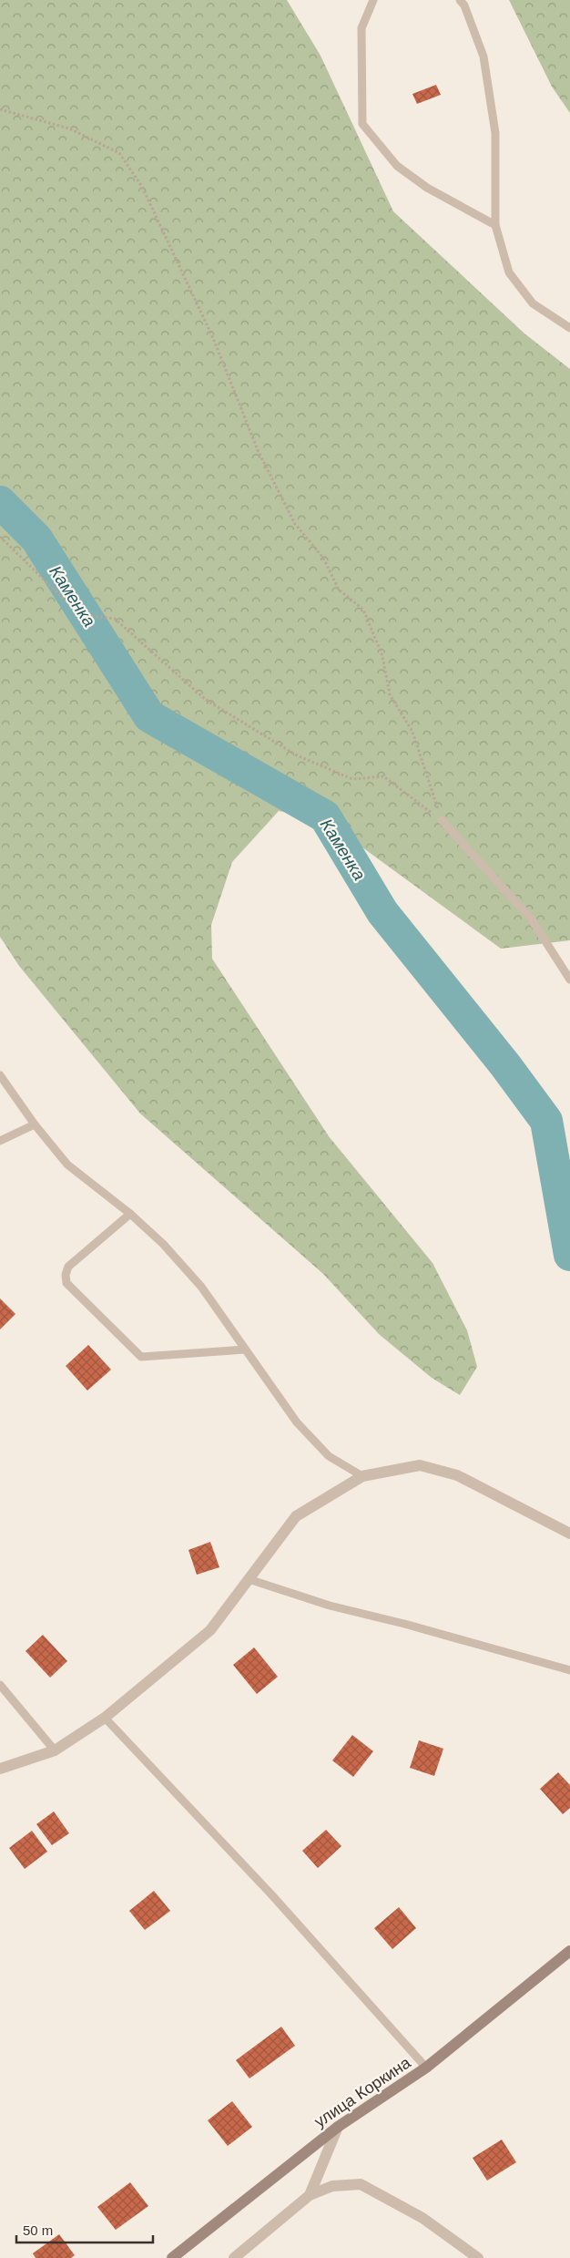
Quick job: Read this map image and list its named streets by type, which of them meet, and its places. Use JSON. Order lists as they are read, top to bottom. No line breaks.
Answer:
{"streets":{"main road":["улица Коркина"]},"water":["Каменка"],"scale_bar":"50 m"}
